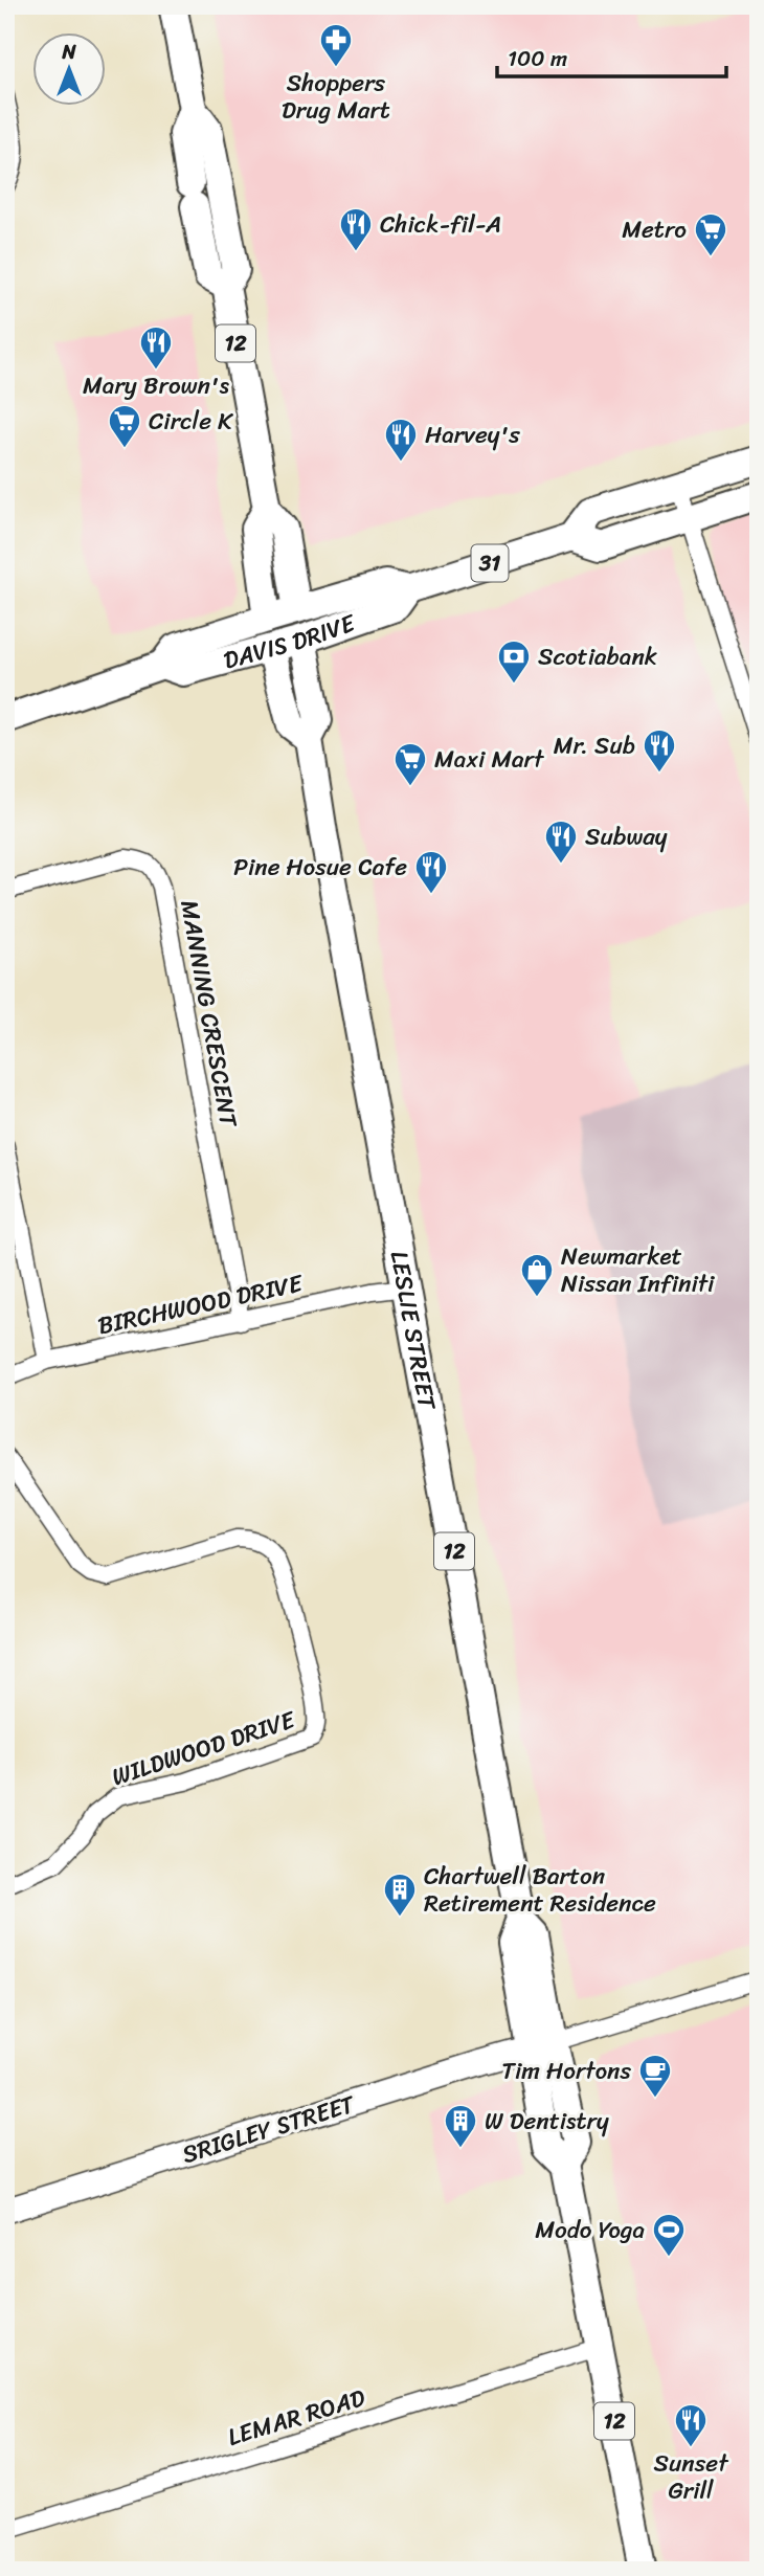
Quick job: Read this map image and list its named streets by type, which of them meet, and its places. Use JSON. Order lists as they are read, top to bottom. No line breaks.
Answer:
{"streets":{"main road":["12","31","DAVIS DRIVE","LESLIE STREET"],"street":["MANNING CRESCENT","BIRCHWOOD DRIVE","WILDWOOD DRIVE","SRIGLEY STREET","LEMAR ROAD"]},"crossings":[["DAVIS DRIVE","LESLIE STREET"],["MANNING CRESCENT","BIRCHWOOD DRIVE"],["BIRCHWOOD DRIVE","LESLIE STREET"],["LESLIE STREET","SRIGLEY STREET"],["LESLIE STREET","LEMAR ROAD"]],"places":{"pharmacy":["Shoppers Drug Mart"],"restaurant":["Chick-fil-A","Mary Brown's","Harvey's","Mr. Sub","Subway","Pine Hosue Cafe","Sunset Grill"],"supermarket":["Metro","Circle K","Maxi Mart"],"bank":["Scotiabank"],"shop":["Newmarket Nissan Infiniti"],"building":["Chartwell Barton Retirement Residence","W Dentistry"],"cafe":["Tim Hortons"],"sports":["Modo Yoga"]},"scale_bar":"100 m","north":"top"}
